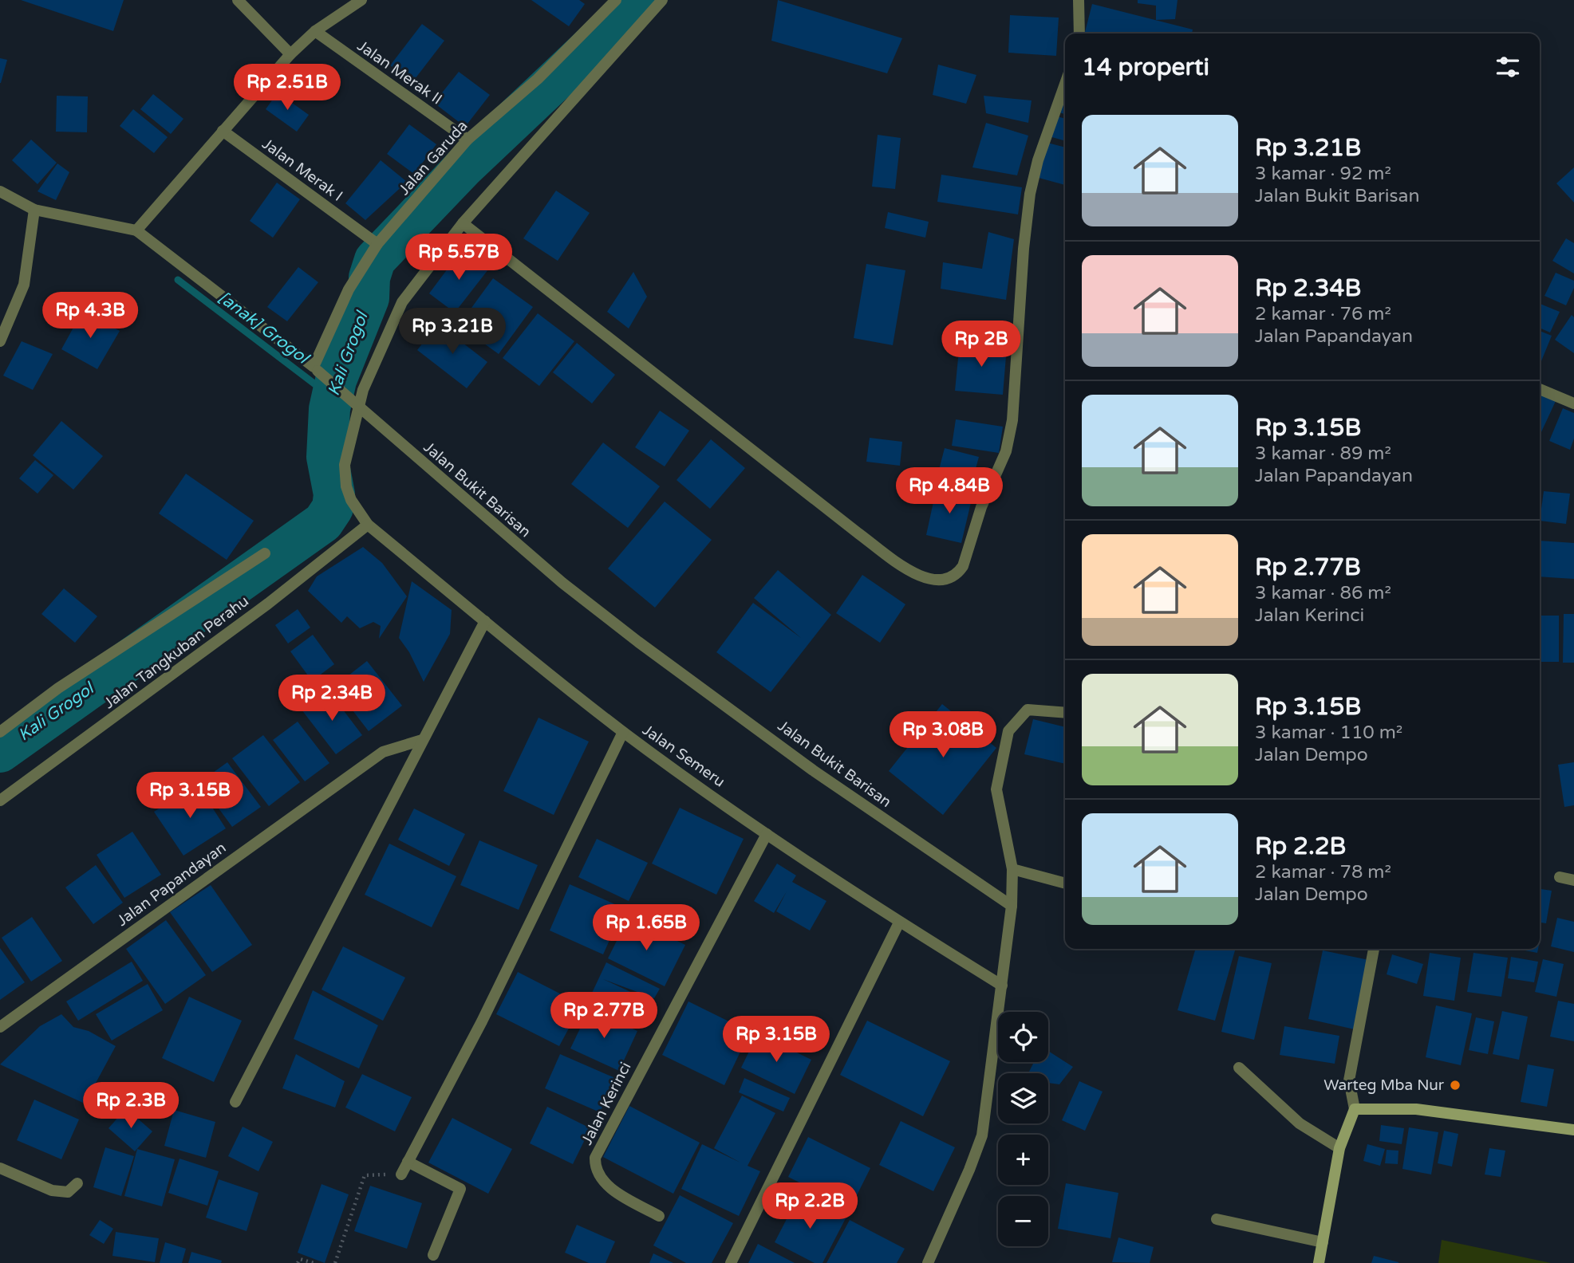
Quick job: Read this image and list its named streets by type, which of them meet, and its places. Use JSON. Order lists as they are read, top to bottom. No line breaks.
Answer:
{"streets":{"street":["Jalan Merak II","Jalan Garuda","Jalan Merak I","Jalan Bukit Barisan","Jalan Tangkuban Perahu","Jalan Semeru","Jalan Papandayan","Jalan Kerinci"]},"crossings":[["Jalan Merak II","Jalan Garuda"],["Jalan Garuda","Jalan Merak I"],["Jalan Garuda","Jalan Bukit Barisan"],["Jalan Tangkuban Perahu","Jalan Semeru"],["Jalan Semeru","Jalan Kerinci"]],"water":["[anak] Grogol","Kali Grogol"],"places":["Warteg Mba Nur"],"page":{"heading":"14 properti","price":["Rp 2.51B","Rp 5.57B","Rp 4.3B","Rp 3.21B","Rp 2B","Rp 4.84B","Rp 2.34B","Rp 3.08B","Rp 3.15B","Rp 1.65B","Rp 2.77B","Rp 3.15B","Rp 2.3B","Rp 2.2B"],"list":[{"name":"Rp 3.21B","note":"3 kamar · 92 m² · Jalan Bukit Barisan"},{"name":"Rp 2.34B","note":"2 kamar · 76 m² · Jalan Papandayan"},{"name":"Rp 3.15B","note":"3 kamar · 89 m² · Jalan Papandayan"},{"name":"Rp 2.77B","note":"3 kamar · 86 m² · Jalan Kerinci"},{"name":"Rp 3.15B","note":"3 kamar · 110 m² · Jalan Dempo"},{"name":"Rp 2.2B","note":"2 kamar · 78 m² · Jalan Dempo"}],"map_buttons":["+","−"]}}
